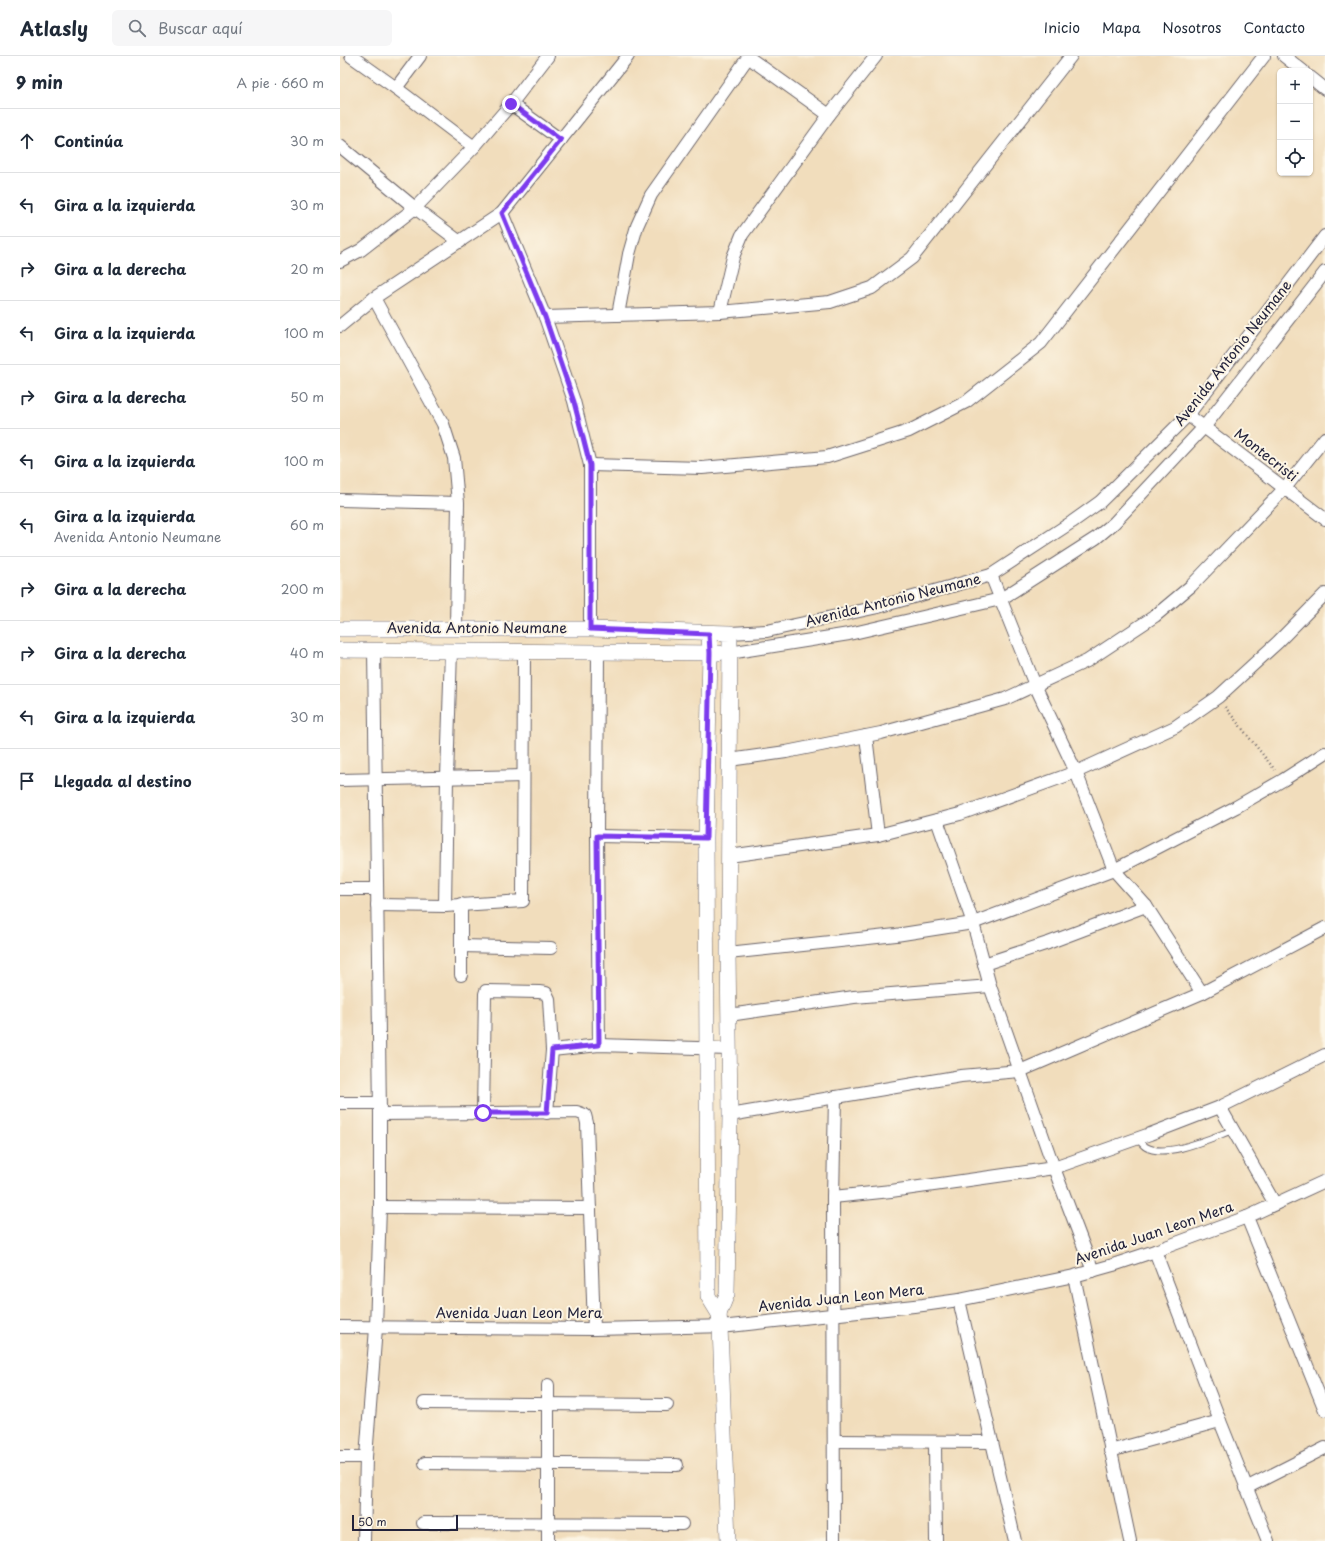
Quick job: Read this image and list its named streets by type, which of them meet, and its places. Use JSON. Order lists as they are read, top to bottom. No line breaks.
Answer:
{"streets":{"street":["Avenida Antonio Neumane","Montecristi","Avenida Juan Leon Mera"]},"crossings":[["Avenida Antonio Neumane","Montecristi"]],"scale_bar":"50 m","page":{"header":"Atlasly","search":"Buscar aquí","nav":["Inicio","Mapa","Nosotros","Contacto"],"heading":["9 min","A pie · 660 m"],"map_buttons":["+","−"],"list":[["Continúa","30 m"],["Gira a la izquierda","30 m"],["Gira a la derecha","20 m"],["Gira a la izquierda","100 m"],["Gira a la derecha","50 m"],["Gira a la izquierda","100 m"],["Gira a la izquierda","Avenida Antonio Neumane","60 m"],["Gira a la derecha","200 m"],["Gira a la derecha","40 m"],["Gira a la izquierda","30 m"],"Llegada al destino"],"scale":"50 m"}}
